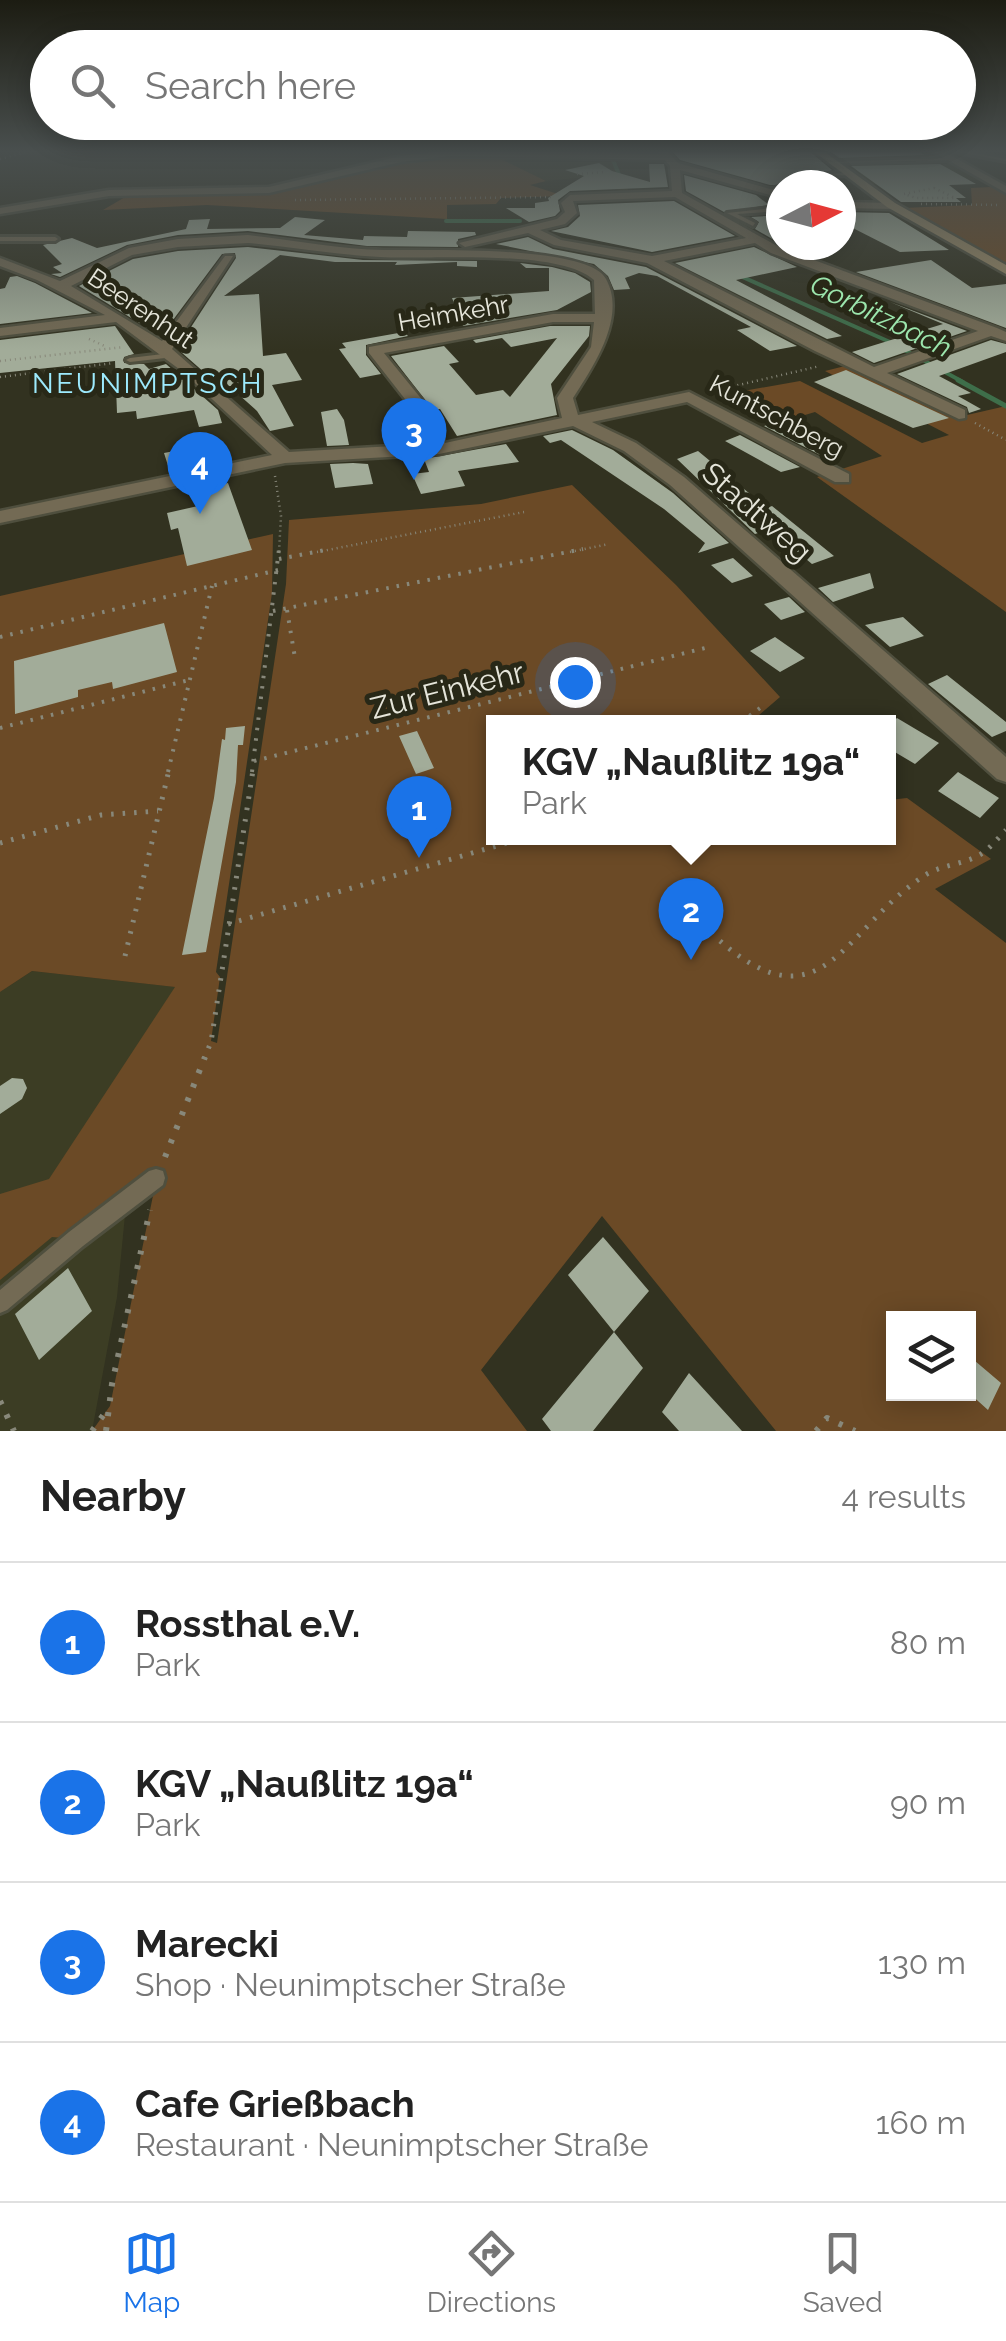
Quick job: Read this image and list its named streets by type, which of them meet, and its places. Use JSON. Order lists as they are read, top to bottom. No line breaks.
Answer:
{"streets":{"street":["Beerenhut","Heimkehr","Kuntschberg","Stadtweg"],"path":["Zur Einkehr"]},"crossings":[["Beerenhut","Kuntschberg"],["Heimkehr","Kuntschberg"],["Kuntschberg","Stadtweg"]],"districts":["NEUNIMPTSCH"],"water":["Gorbitzbach"],"north":"right","page":{"search":"Search here","pins":["3","4","1","2"],"popup":["KGV „Naußlitz 19a“","Park"],"heading":["Nearby","4 results"],"list":[{"mark":"1","name":"Rossthal e.V.","note":"Park","value":"80 m"},{"mark":"2","name":"KGV „Naußlitz 19a“","note":"Park","value":"90 m"},{"mark":"3","name":"Marecki","note":"Shop · Neunimptscher Straße","value":"130 m"},{"mark":"4","name":"Cafe Grießbach","note":"Restaurant · Neunimptscher Straße","value":"160 m"}],"nav":["Map","Directions","Saved"]}}
